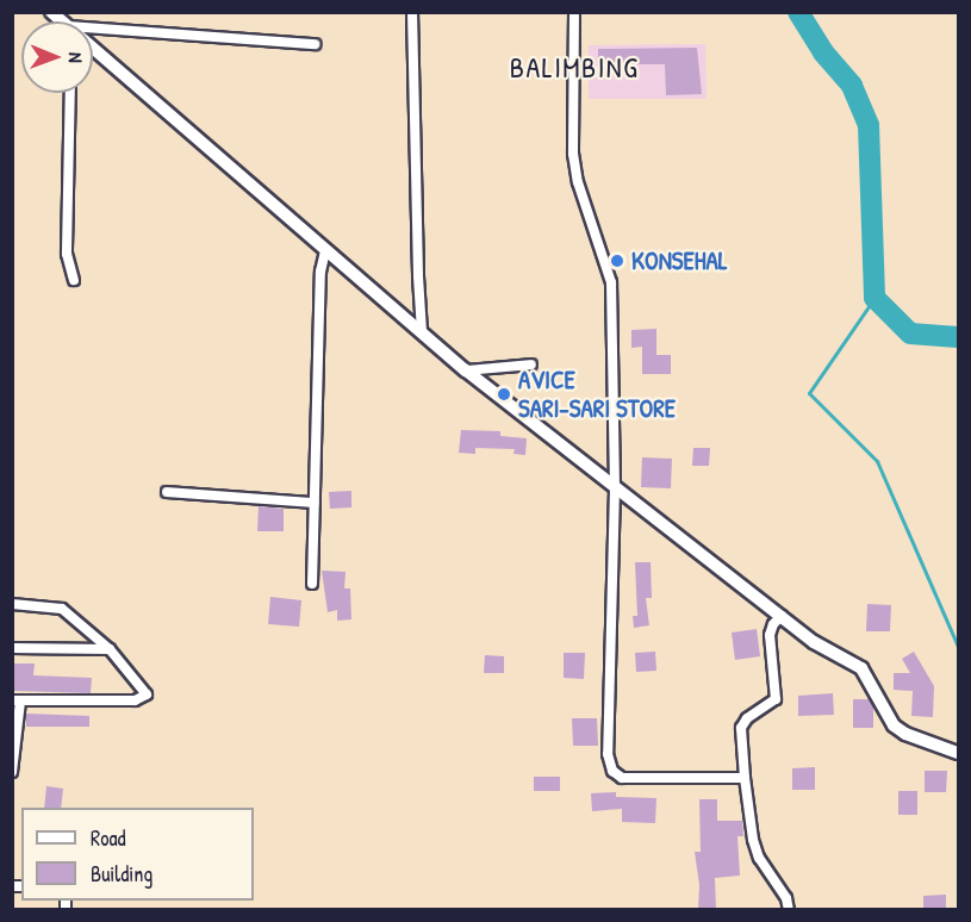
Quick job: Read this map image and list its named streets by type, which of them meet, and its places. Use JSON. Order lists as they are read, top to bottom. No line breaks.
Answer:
{"districts":["BALIMBING"],"places":["KONSEHAL","AVICE SARI-SARI STORE"],"legend":["Road","Building"],"north":"right"}
